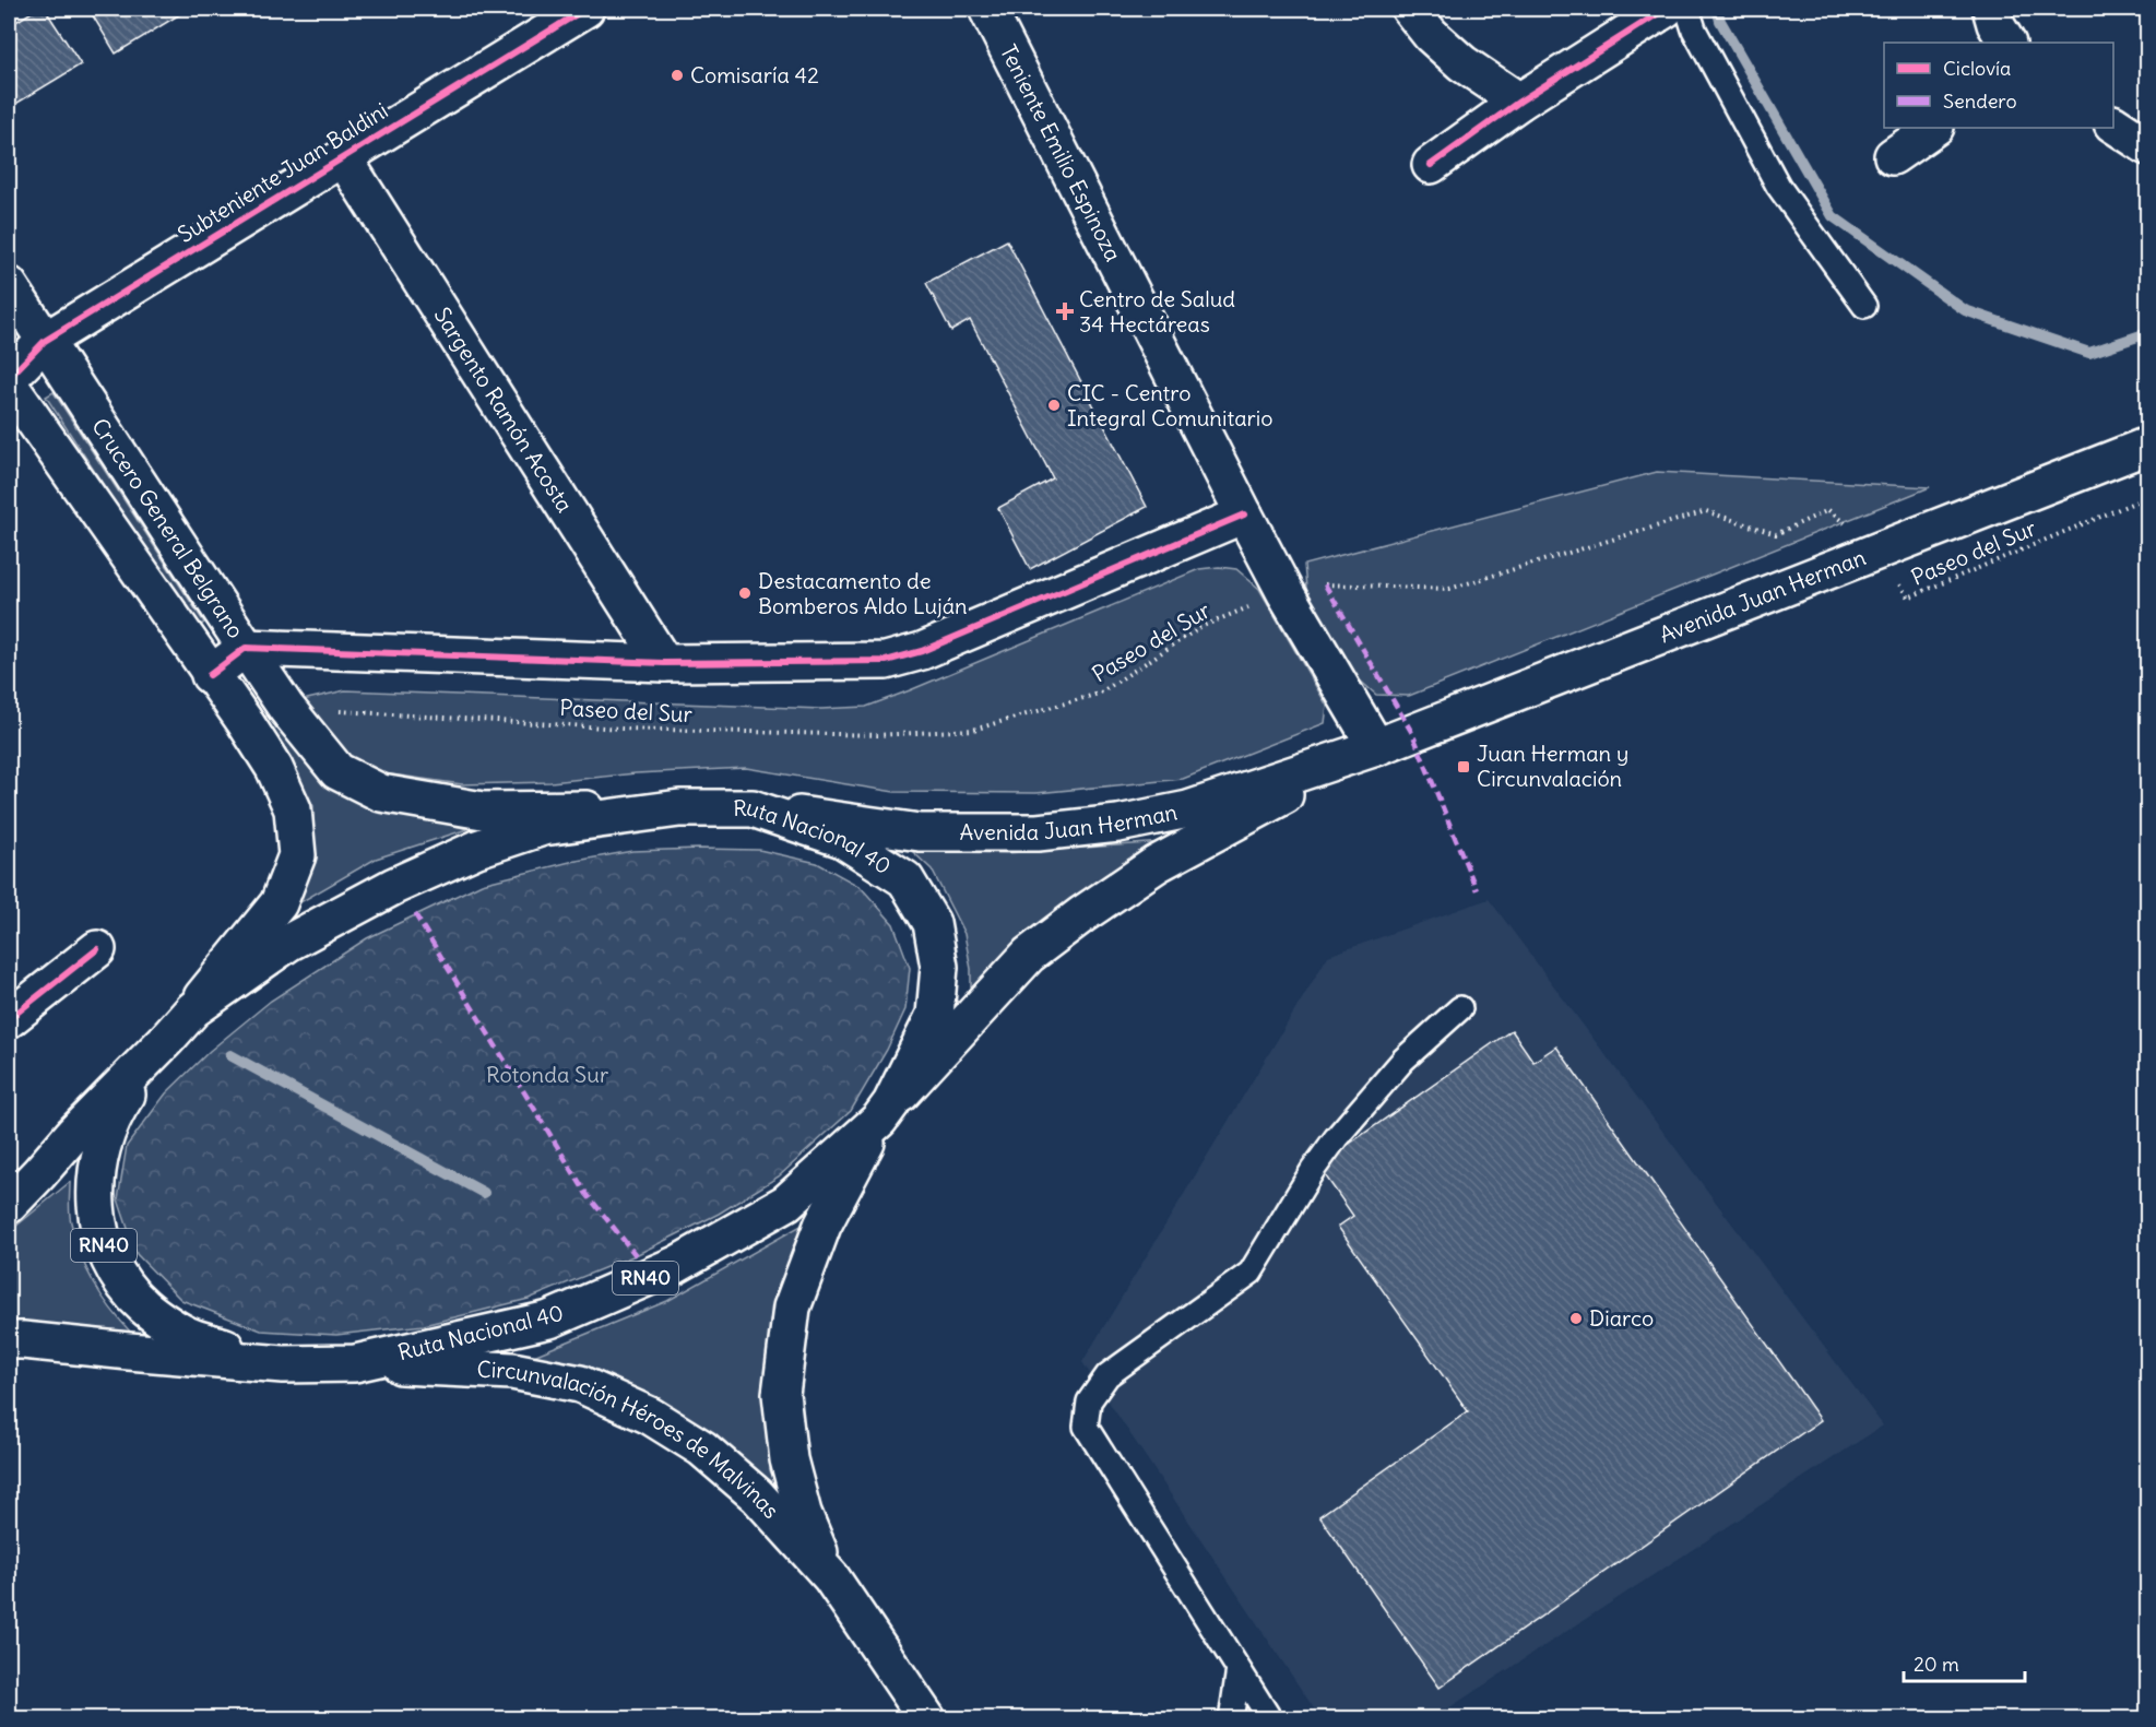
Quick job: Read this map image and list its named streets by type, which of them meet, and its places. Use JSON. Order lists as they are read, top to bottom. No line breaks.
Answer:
{"streets":{"main road":["Teniente Emilio Espinoza","Subteniente Juan Baldini","Sargento Ramón Acosta","Crucero General Belgrano","Avenida Juan Herman","Ruta Nacional 40","RN40","Circunvalación Héroes de Malvinas"],"path":["Paseo del Sur"]},"crossings":[["Teniente Emilio Espinoza","Paseo del Sur"],["Teniente Emilio Espinoza","Avenida Juan Herman"],["Subteniente Juan Baldini","Sargento Ramón Acosta"],["Subteniente Juan Baldini","Crucero General Belgrano"],["Crucero General Belgrano","Paseo del Sur"],["Crucero General Belgrano","Ruta Nacional 40"],["Paseo del Sur","Avenida Juan Herman"],["Avenida Juan Herman","Ruta Nacional 40"],["Avenida Juan Herman","Circunvalación Héroes de Malvinas"],["Ruta Nacional 40","Circunvalación Héroes de Malvinas"]],"parks":["Rotonda Sur"],"places":{"other":["Comisaría 42","CIC - Centro Integral Comunitario","Destacamento de Bomberos Aldo Luján","Diarco"],"health":["Centro de Salud 34 Hectáreas"],"transit":["Juan Herman y Circunvalación"]},"legend":["Ciclovía","Sendero"],"scale_bar":"20 m"}
